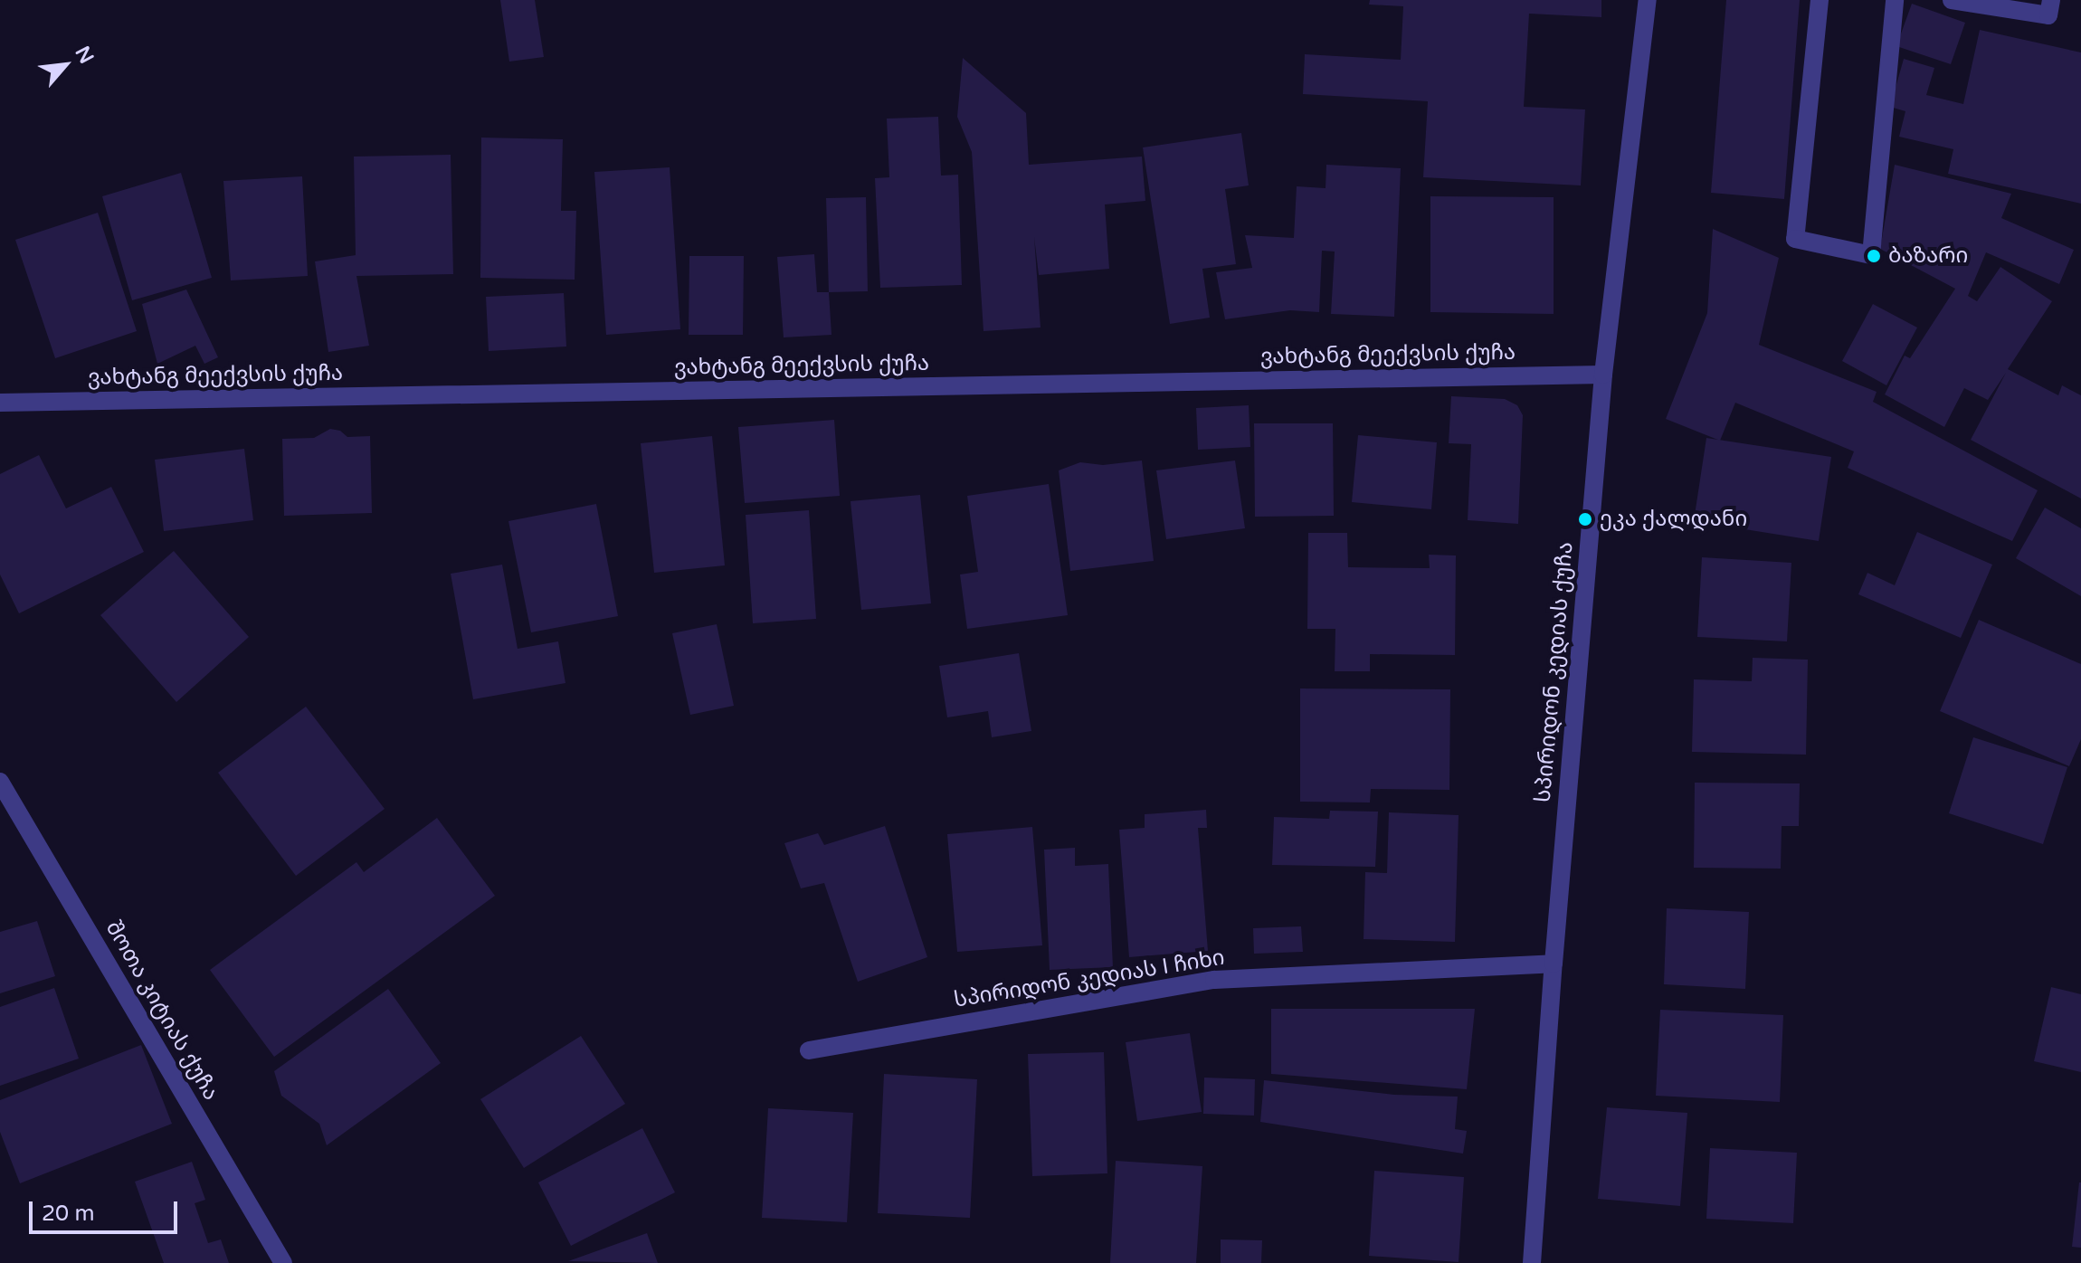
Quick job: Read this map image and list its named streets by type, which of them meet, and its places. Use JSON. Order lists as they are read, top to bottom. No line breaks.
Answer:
{"streets":{"street":["ვახტანგ მეექვსის ქუჩა","სპირიდონ კედიას ქუჩა","სპირიდონ კედიას I ჩიხი","შოთა კიტიას ქუჩა"]},"crossings":[["ვახტანგ მეექვსის ქუჩა","სპირიდონ კედიას ქუჩა"],["სპირიდონ კედიას ქუჩა","სპირიდონ კედიას I ჩიხი"]],"places":["ბაზარი","ეკა ქალდანი"],"scale_bar":"20 m","north":"top right"}
